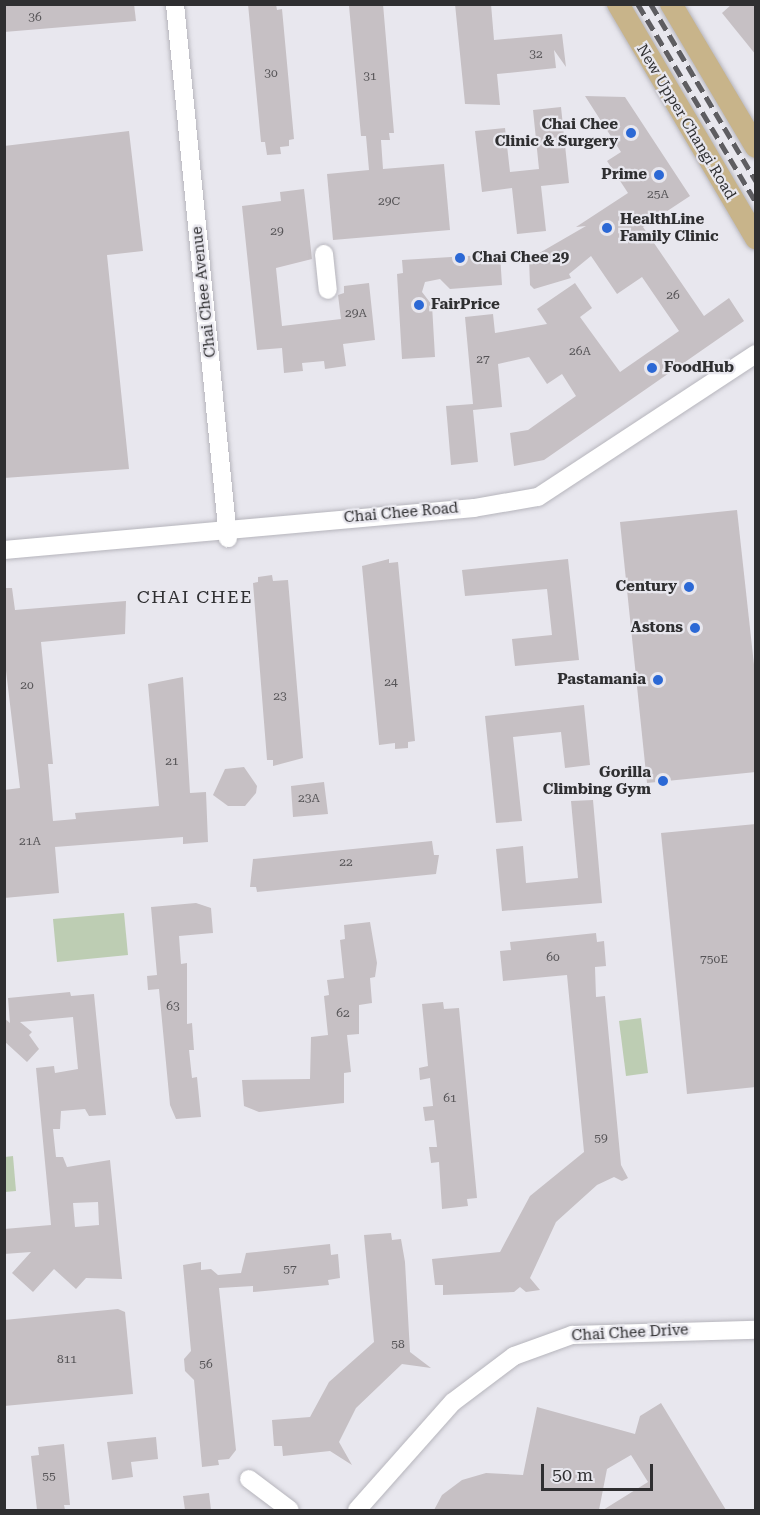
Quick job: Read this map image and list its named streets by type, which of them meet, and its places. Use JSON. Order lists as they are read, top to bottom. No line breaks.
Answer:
{"streets":{"main road":["New Upper Changi Road"],"street":["Chai Chee Avenue","Chai Chee Road","Chai Chee Drive"]},"crossings":[["Chai Chee Avenue","Chai Chee Road"]],"districts":["CHAI CHEE"],"places":["Chai Chee Clinic & Surgery","Prime","HealthLine Family Clinic","Chai Chee 29","FairPrice","FoodHub","Century","Astons","Pastamania","Gorilla Climbing Gym"],"house_numbers":["36","32","30","31","25A","29C","29","26","29A","26A","27","24","20","23","21","23A","21A","22","60","750E","63","62","61","59","57","58","811","56","55"],"scale_bar":"50 m"}
